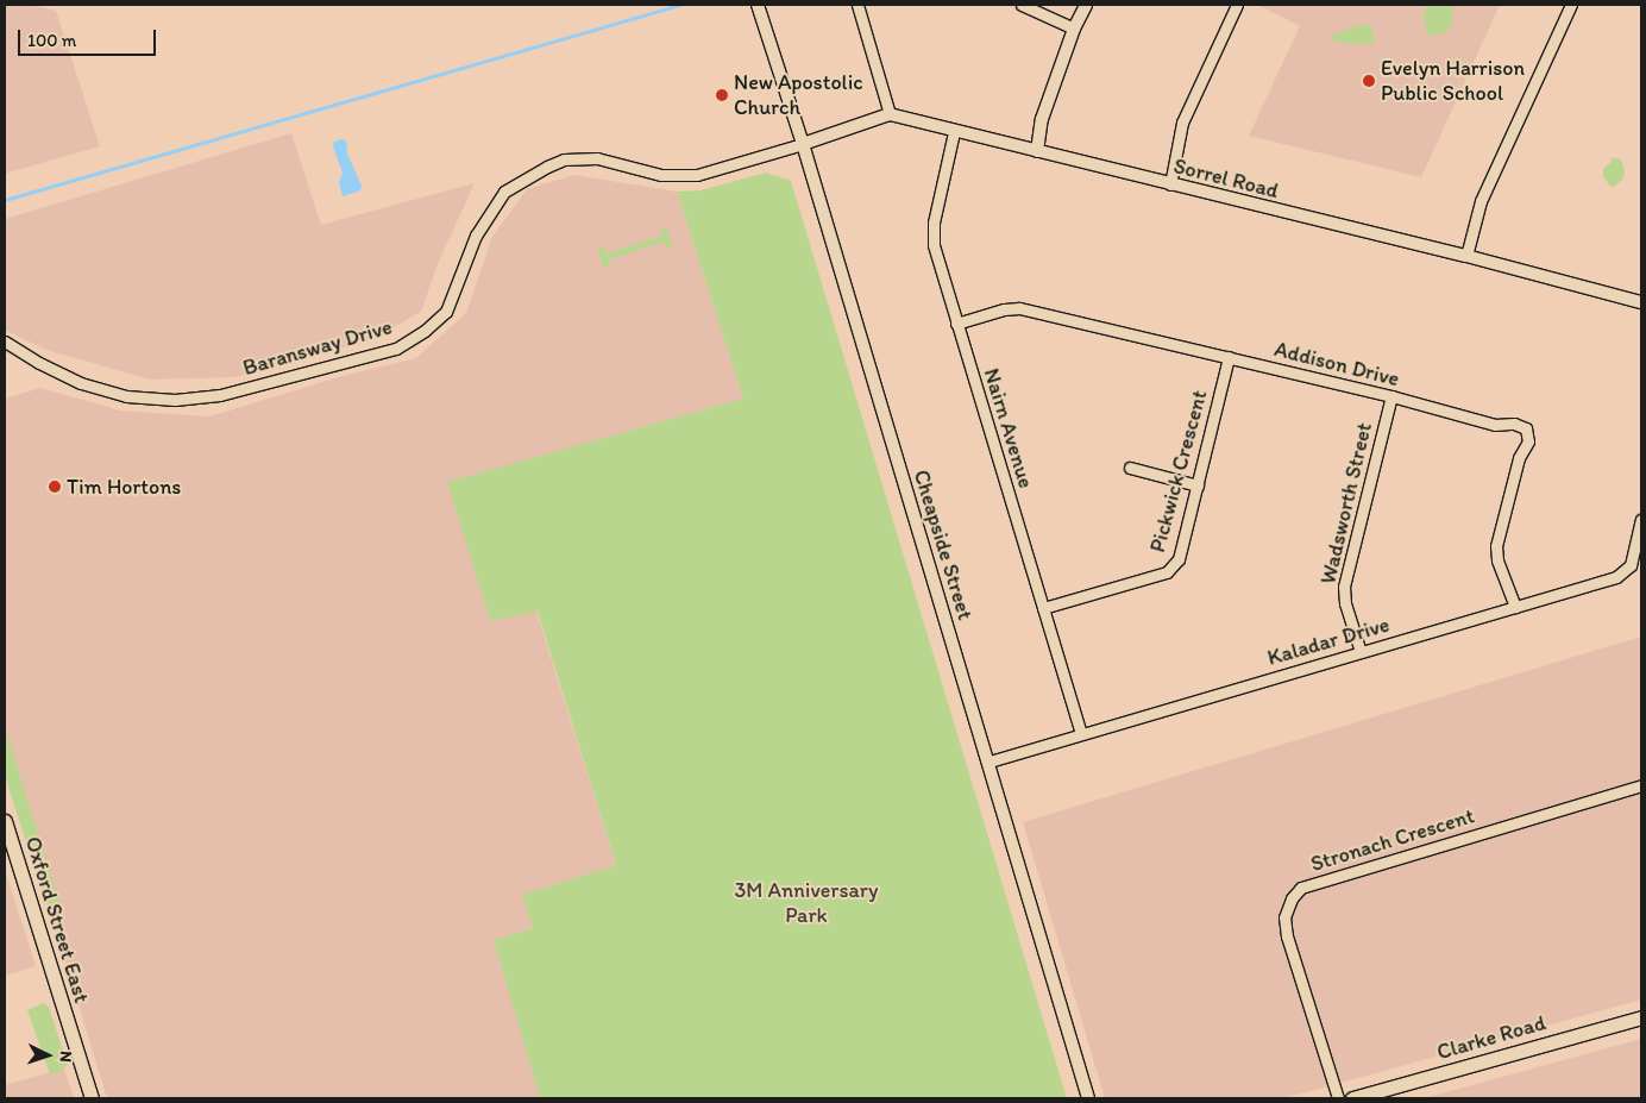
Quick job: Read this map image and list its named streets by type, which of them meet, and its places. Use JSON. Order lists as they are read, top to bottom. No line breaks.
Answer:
{"streets":{"main road":["Oxford Street East","Clarke Road"],"street":["Sorrel Road","Baransway Drive","Addison Drive","Nairn Avenue","Pickwick Crescent","Wadsworth Street","Cheapside Street","Kaladar Drive","Stronach Crescent"]},"crossings":[["Sorrel Road","Nairn Avenue"],["Baransway Drive","Cheapside Street"],["Addison Drive","Nairn Avenue"],["Addison Drive","Pickwick Crescent"],["Addison Drive","Wadsworth Street"],["Addison Drive","Kaladar Drive"],["Nairn Avenue","Pickwick Crescent"],["Nairn Avenue","Kaladar Drive"],["Wadsworth Street","Kaladar Drive"],["Cheapside Street","Kaladar Drive"]],"parks":["3M Anniversary Park"],"places":["Evelyn Harrison Public School","New Apostolic Church","Tim Hortons"],"scale_bar":"100 m","north":"right"}
